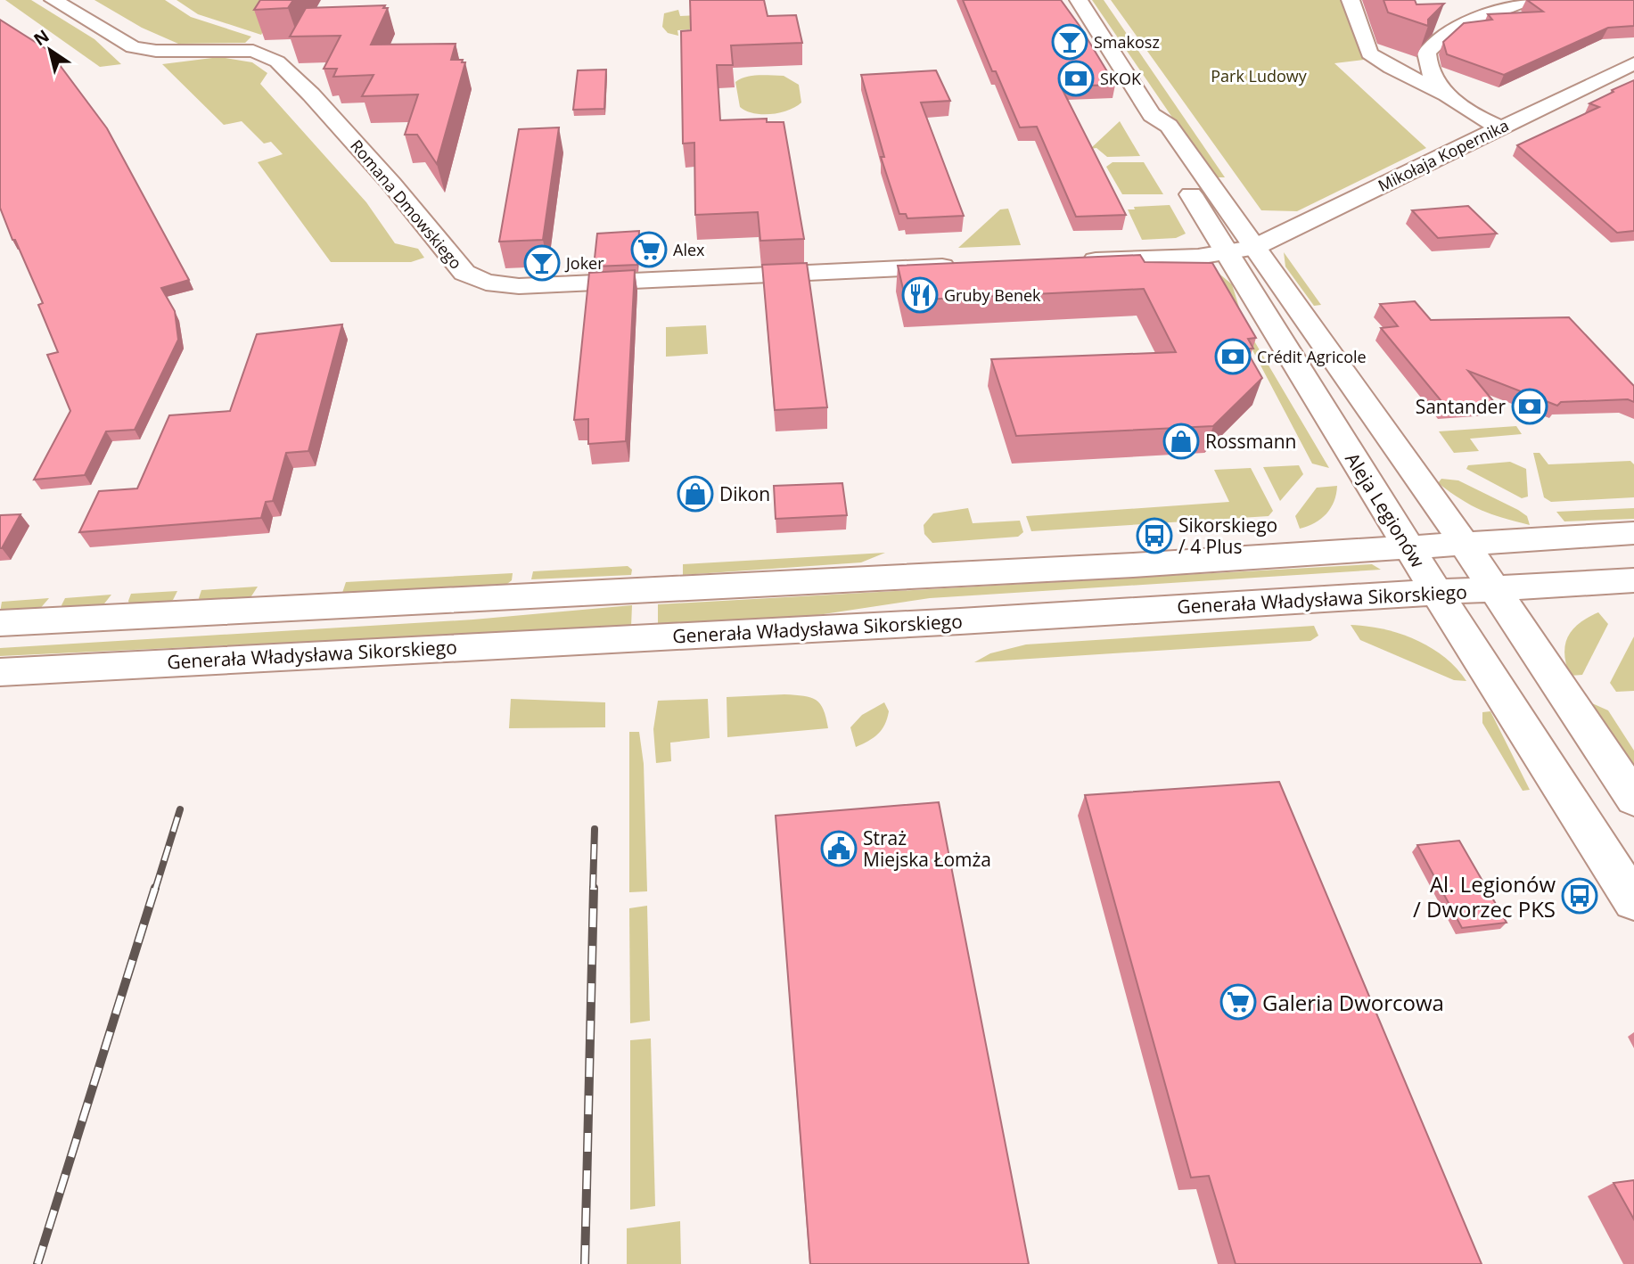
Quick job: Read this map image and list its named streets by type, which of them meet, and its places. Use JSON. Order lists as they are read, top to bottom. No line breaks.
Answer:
{"streets":{"main road":["Mikołaja Kopernika","Romana Dmowskiego","Aleja Legionów","Generała Władysława Sikorskiego"]},"crossings":[["Mikołaja Kopernika","Aleja Legionów"],["Aleja Legionów","Generała Władysława Sikorskiego"]],"parks":["Park Ludowy"],"places":{"bar":["Smakosz","Joker"],"bank":["SKOK","Crédit Agricole","Santander"],"supermarket":["Alex","Galeria Dworcowa"],"restaurant":["Gruby Benek"],"shop":["Rossmann","Dikon"],"bus stop":["Sikorskiego / 4 Plus","Al. Legionów / Dworzec PKS"],"public building":["Straż Miejska Łomża"]},"north":"top left"}
